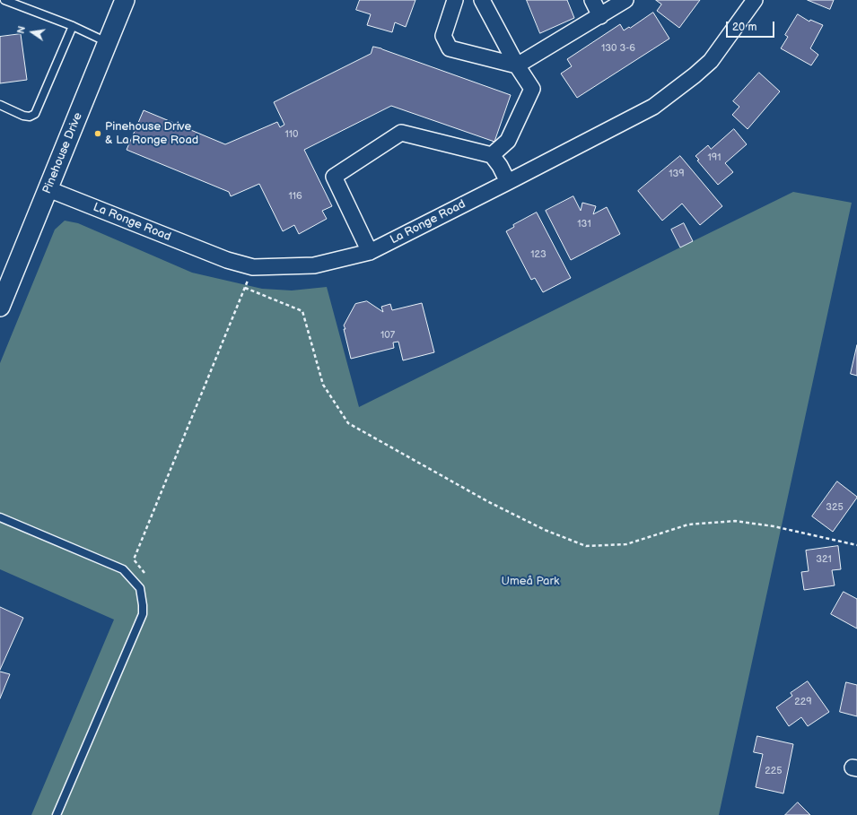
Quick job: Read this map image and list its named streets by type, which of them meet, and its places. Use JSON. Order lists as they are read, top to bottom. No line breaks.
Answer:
{"streets":{"street":["Pinehouse Drive","La Ronge Road"]},"crossings":[["Pinehouse Drive","La Ronge Road"]],"parks":["Umeå Park"],"places":["Pinehouse Drive & La Ronge Road"],"house_numbers":["130 3-6","110","191","139","116","131","123","107","325","321","229","225"],"scale_bar":"20 m","north":"left"}
